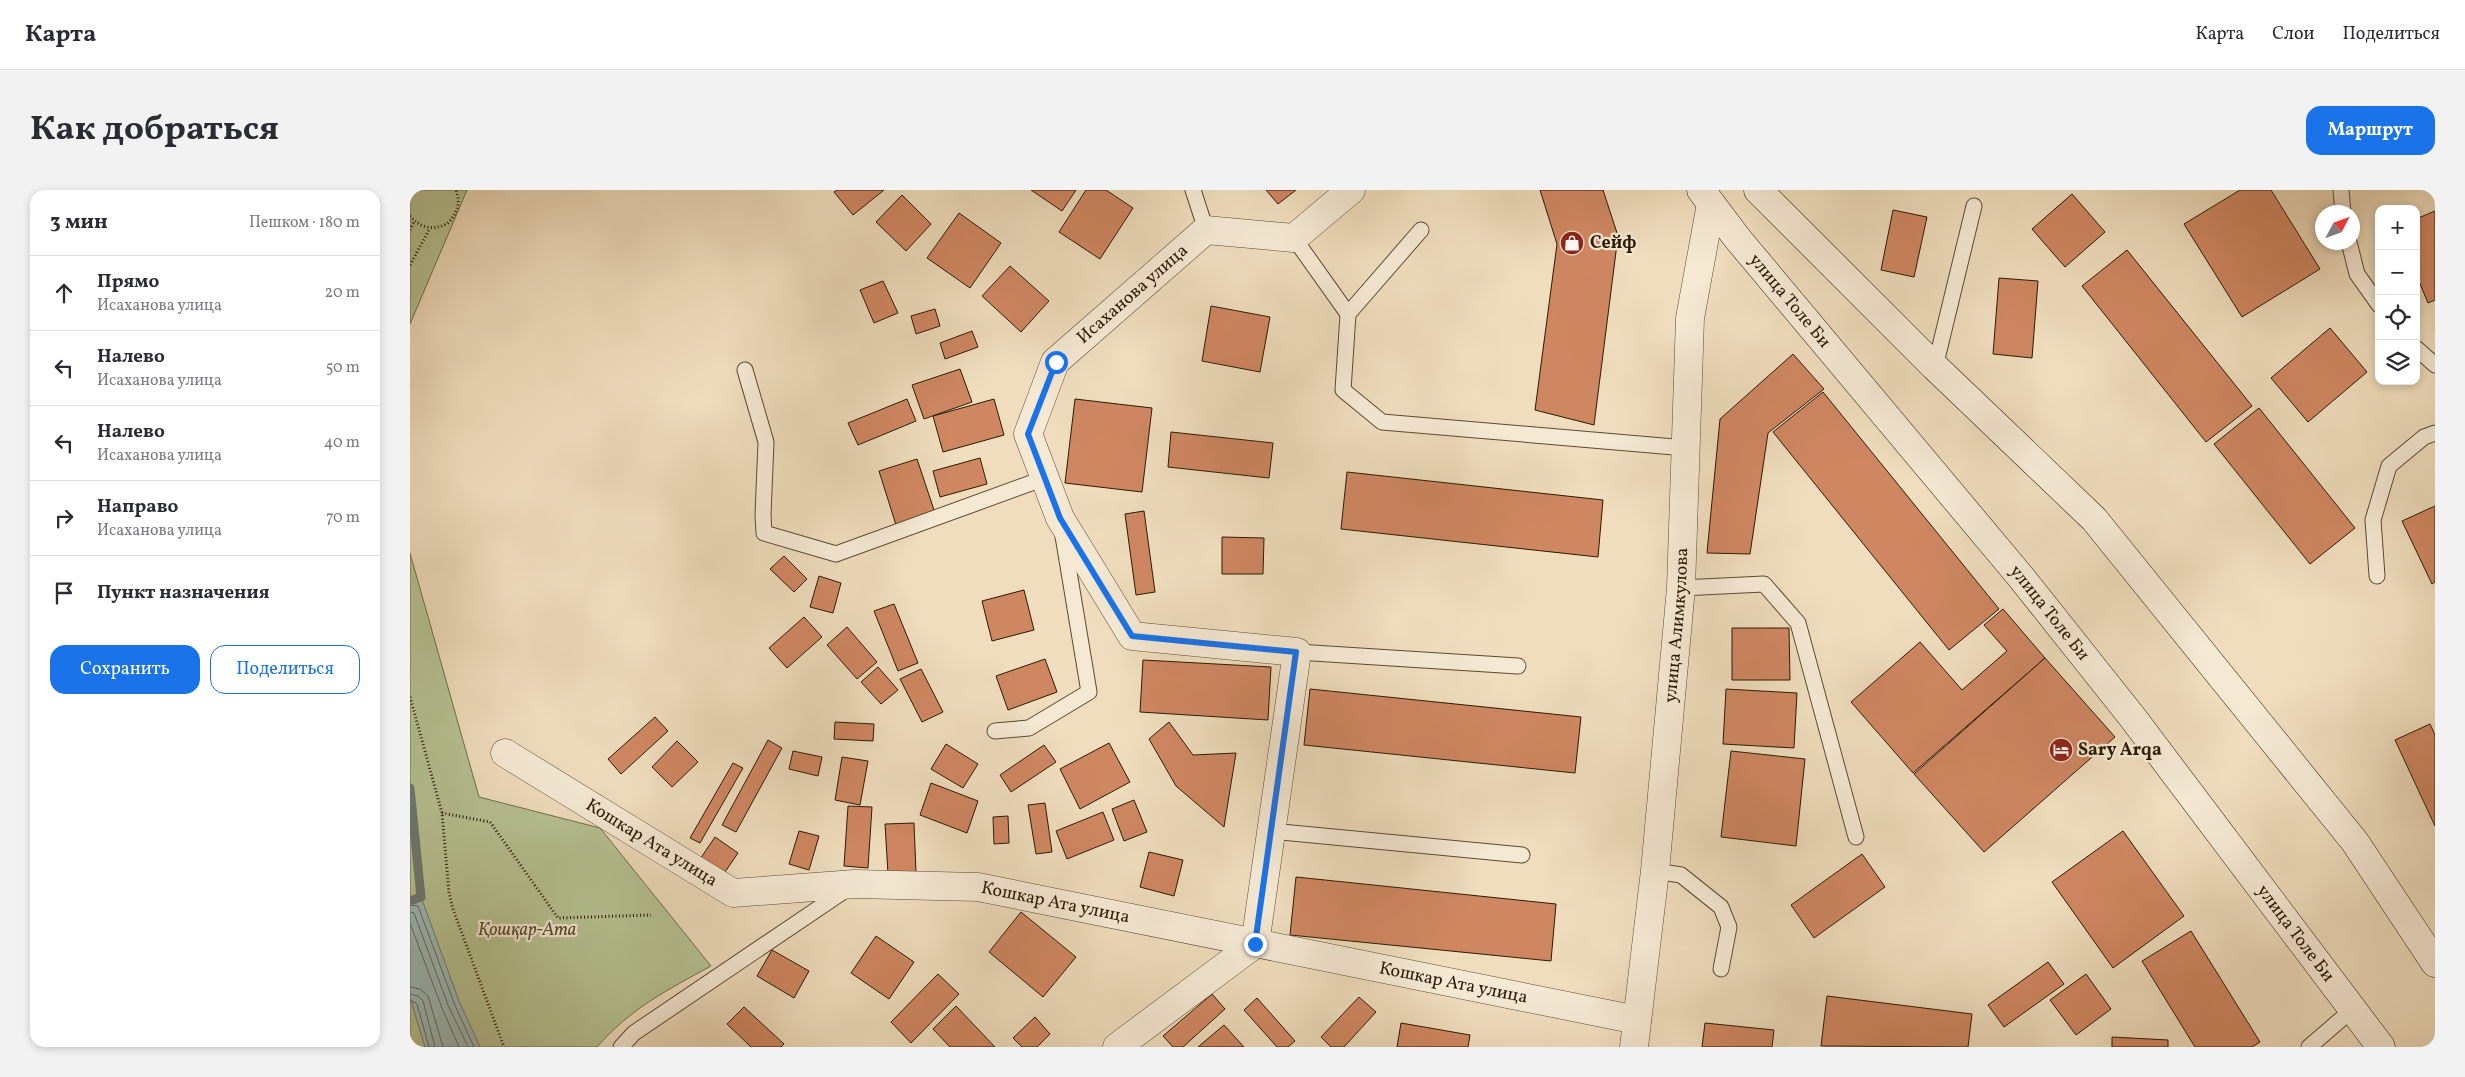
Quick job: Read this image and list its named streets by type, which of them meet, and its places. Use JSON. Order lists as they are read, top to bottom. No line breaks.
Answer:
{"streets":{"street":["Исаханова улица","улица Толе Би","улица Алимкулова","Кошкар Ата улица"]},"crossings":[["улица Толе Би","улица Алимкулова"],["улица Алимкулова","Кошкар Ата улица"]],"parks":["Қошқар-Ата"],"places":{"shop":["Сейф"],"hotel":["Sary Arqa"]},"north":"top right","page":{"header":"Карта","nav":["Карта","Слои","Поделиться"],"title":"Как добраться","buttons":["Маршрут",["Сохранить","Поделиться"]],"heading":["3 мин","Пешком · 180 m"],"map_buttons":["+","−"],"list":[["Прямо","Исаханова улица","20 m"],["Налево","Исаханова улица","50 m"],["Налево","Исаханова улица","40 m"],["Направо","Исаханова улица","70 m"],"Пункт назначения"]}}
